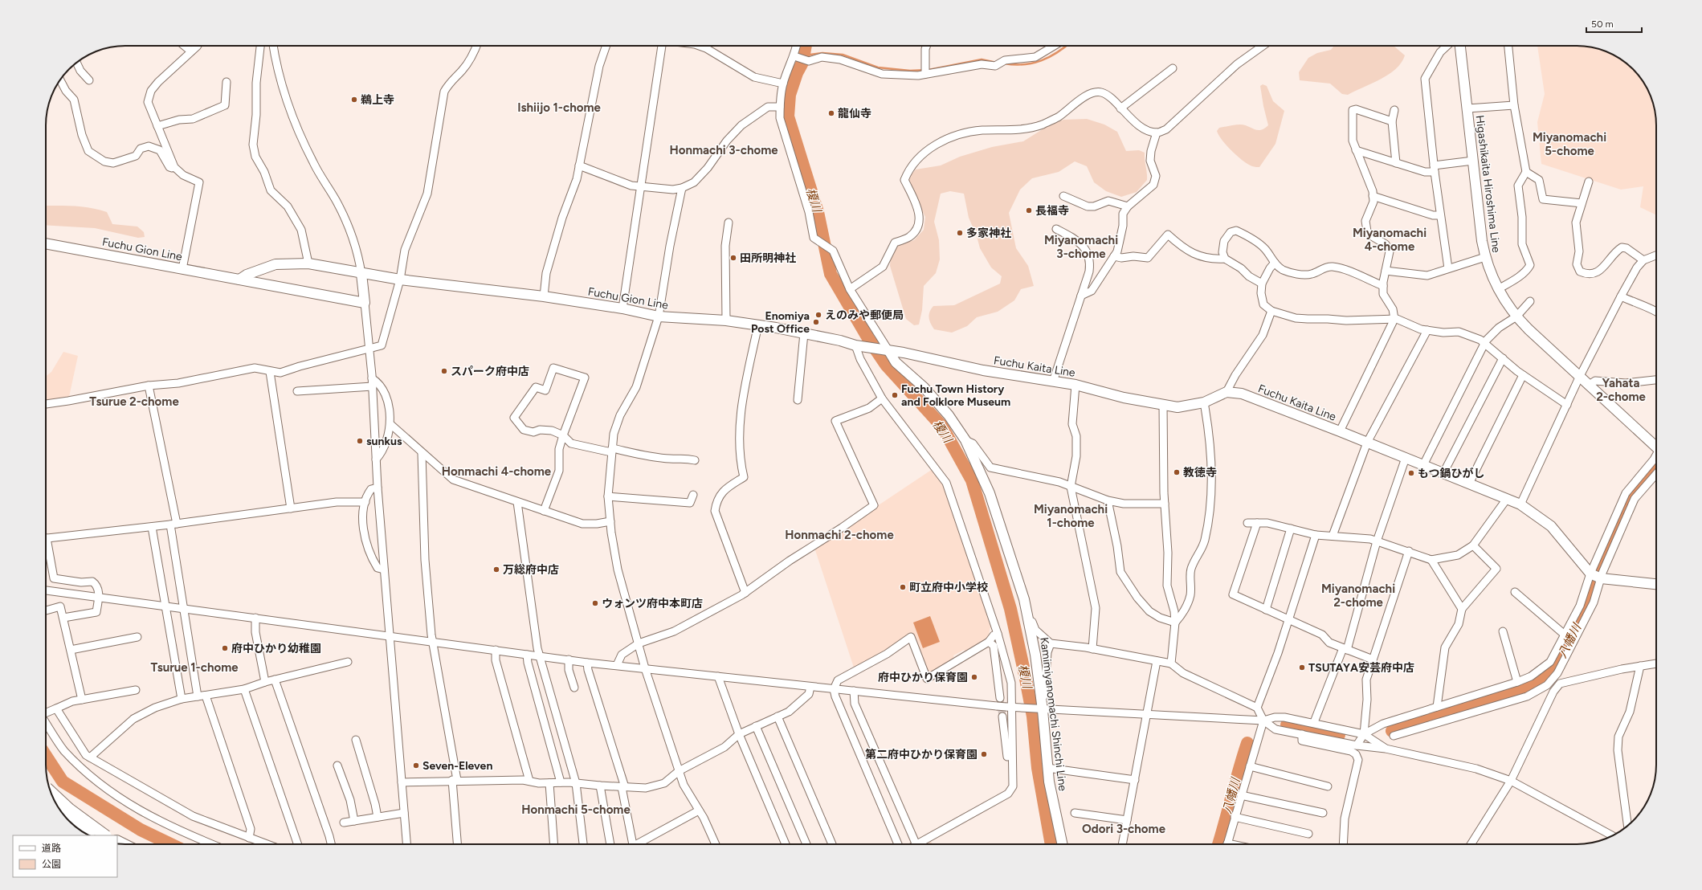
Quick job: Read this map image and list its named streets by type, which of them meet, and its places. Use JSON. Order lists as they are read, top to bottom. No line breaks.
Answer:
{"streets":{"main road":["Higashikaita Hiroshima Line","Fuchu Gion Line","Fuchu Kaita Line","Kamimiyanomachi Shinchi Line"]},"crossings":[["Fuchu Gion Line","Fuchu Kaita Line"],["Fuchu Gion Line","Kamimiyanomachi Shinchi Line"],["Fuchu Kaita Line","Kamimiyanomachi Shinchi Line"]],"districts":["Ishiijo 1-chome","Miyanomachi 5-chome","Honmachi 3-chome","Miyanomachi 4-chome","Miyanomachi 3-chome","Yahata 2-chome","Tsurue 2-chome","Honmachi 4-chome","Miyanomachi 1-chome","Honmachi 2-chome","Miyanomachi 2-chome","Tsurue 1-chome","Honmachi 5-chome","Odori 3-chome"],"water":["榎川","八幡川"],"places":["鵜上寺","龍仙寺","長福寺","多家神社","田所明神社","えのみや郵便局","Enomiya Post Office","スパーク府中店","Fuchu Town History and Folklore Museum","sunkus","教徳寺","もつ鍋ひがし","万総府中店","町立府中小学校","ウォンツ府中本町店","府中ひかり幼稚園","TSUTAYA安芸府中店","府中ひかり保育園","第二府中ひかり保育園","Seven-Eleven"],"legend":["道路","公園"],"scale_bar":"50 m"}
